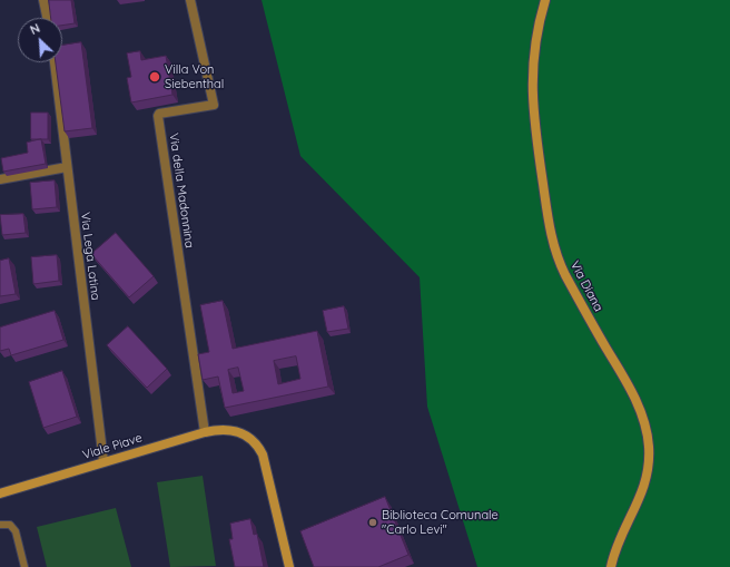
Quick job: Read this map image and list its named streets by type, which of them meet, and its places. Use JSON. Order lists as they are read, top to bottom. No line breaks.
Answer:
{"streets":{"street":["Via della Madonnina","Via Lega Latina","Via Diana","Viale Piave"]},"crossings":[["Via della Madonnina","Viale Piave"],["Via Lega Latina","Viale Piave"]],"places":["Villa Von Siebenthal","Biblioteca Comunale \"Carlo Levi\""],"north":"top left"}
